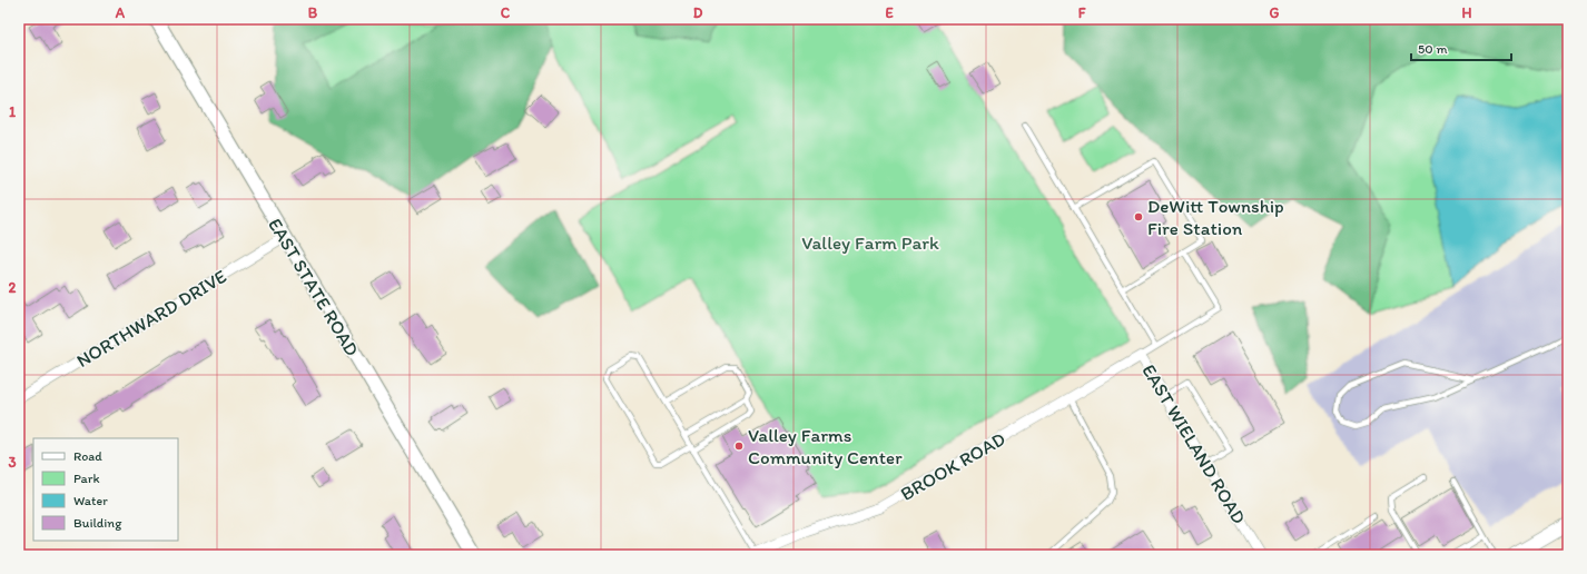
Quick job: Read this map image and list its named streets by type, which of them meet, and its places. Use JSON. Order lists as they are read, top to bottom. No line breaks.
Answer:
{"streets":{"street":["EAST STATE ROAD","NORTHWARD DRIVE","EAST WIELAND ROAD","BROOK ROAD"]},"crossings":[["EAST STATE ROAD","NORTHWARD DRIVE"],["EAST WIELAND ROAD","BROOK ROAD"]],"parks":["Valley Farm Park"],"places":["DeWitt Township Fire Station","Valley Farms Community Center"],"legend":["Road","Park","Water","Building"],"scale_bar":"50 m","grid":{"columns":["A","B","C","D","E","F","G","H"],"rows":["1","2","3"]}}
